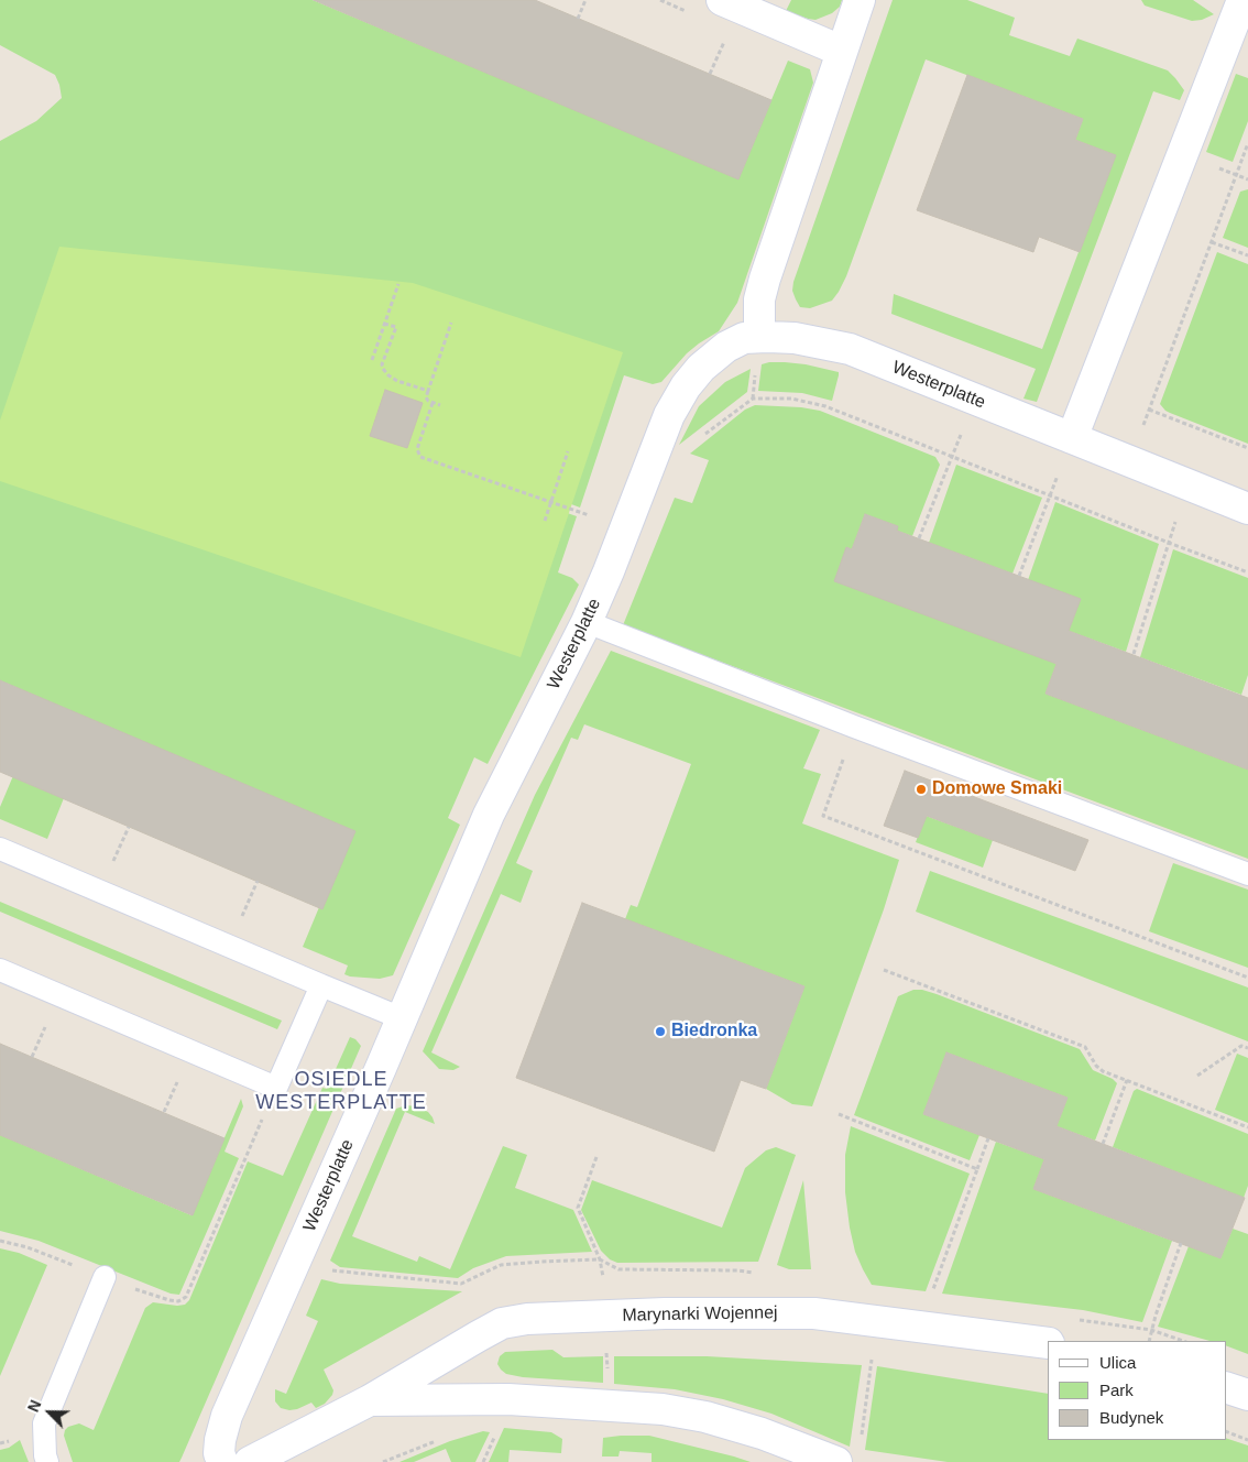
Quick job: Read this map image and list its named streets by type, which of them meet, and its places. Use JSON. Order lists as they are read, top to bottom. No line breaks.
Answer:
{"streets":{"street":["Westerplatte","Marynarki Wojennej"]},"districts":["OSIEDLE WESTERPLATTE"],"places":["Domowe Smaki","Biedronka"],"legend":["Ulica","Park","Budynek"],"north":"top left"}
